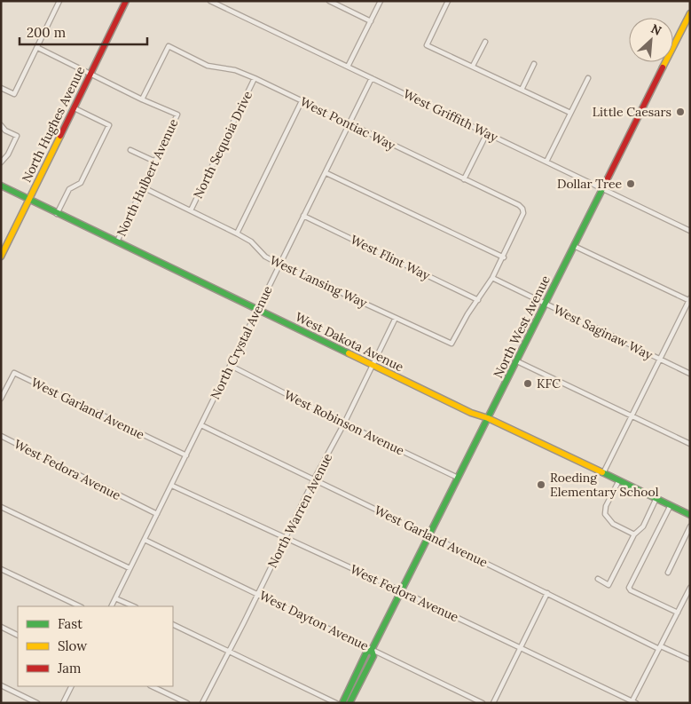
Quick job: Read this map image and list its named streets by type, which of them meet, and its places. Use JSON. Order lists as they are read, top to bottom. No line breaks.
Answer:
{"streets":{"street":["West Griffith Way","West Pontiac Way","North Hughes Avenue","North Sequoia Drive","North Hulbert Avenue","West Flint Way","West Lansing Way","North West Avenue","West Saginaw Way","West Dakota Avenue","North Crystal Avenue","West Garland Avenue","West Robinson Avenue","West Fedora Avenue","North Warren Avenue","West Dayton Avenue"]},"crossings":[["West Griffith Way","North West Avenue"],["West Griffith Way","North Crystal Avenue"],["West Pontiac Way","North Sequoia Drive"],["West Pontiac Way","North Hulbert Avenue"],["West Pontiac Way","North Crystal Avenue"],["North Hughes Avenue","West Dakota Avenue"],["North Sequoia Drive","West Lansing Way"],["North Hulbert Avenue","West Lansing Way"],["North Hulbert Avenue","West Dakota Avenue"],["West Flint Way","West Lansing Way"],["West Flint Way","North Crystal Avenue"],["West Lansing Way","North Crystal Avenue"],["West Lansing Way","North Warren Avenue"],["North West Avenue","West Saginaw Way"],["North West Avenue","West Dakota Avenue"],["North West Avenue","West Garland Avenue"],["North West Avenue","West Robinson Avenue"],["North West Avenue","West Fedora Avenue"],["North West Avenue","West Dayton Avenue"],["West Dakota Avenue","North Crystal Avenue"],["West Dakota Avenue","North Warren Avenue"],["North Crystal Avenue","West Garland Avenue"],["North Crystal Avenue","West Robinson Avenue"],["North Crystal Avenue","West Fedora Avenue"],["North Crystal Avenue","West Dayton Avenue"],["West Garland Avenue","North Warren Avenue"],["West Robinson Avenue","North Warren Avenue"],["West Fedora Avenue","North Warren Avenue"],["North Warren Avenue","West Dayton Avenue"]],"places":["Little Caesars","Dollar Tree","KFC","Roeding Elementary School"],"legend":["Fast","Slow","Jam"],"scale_bar":"200 m","north":"top right"}
